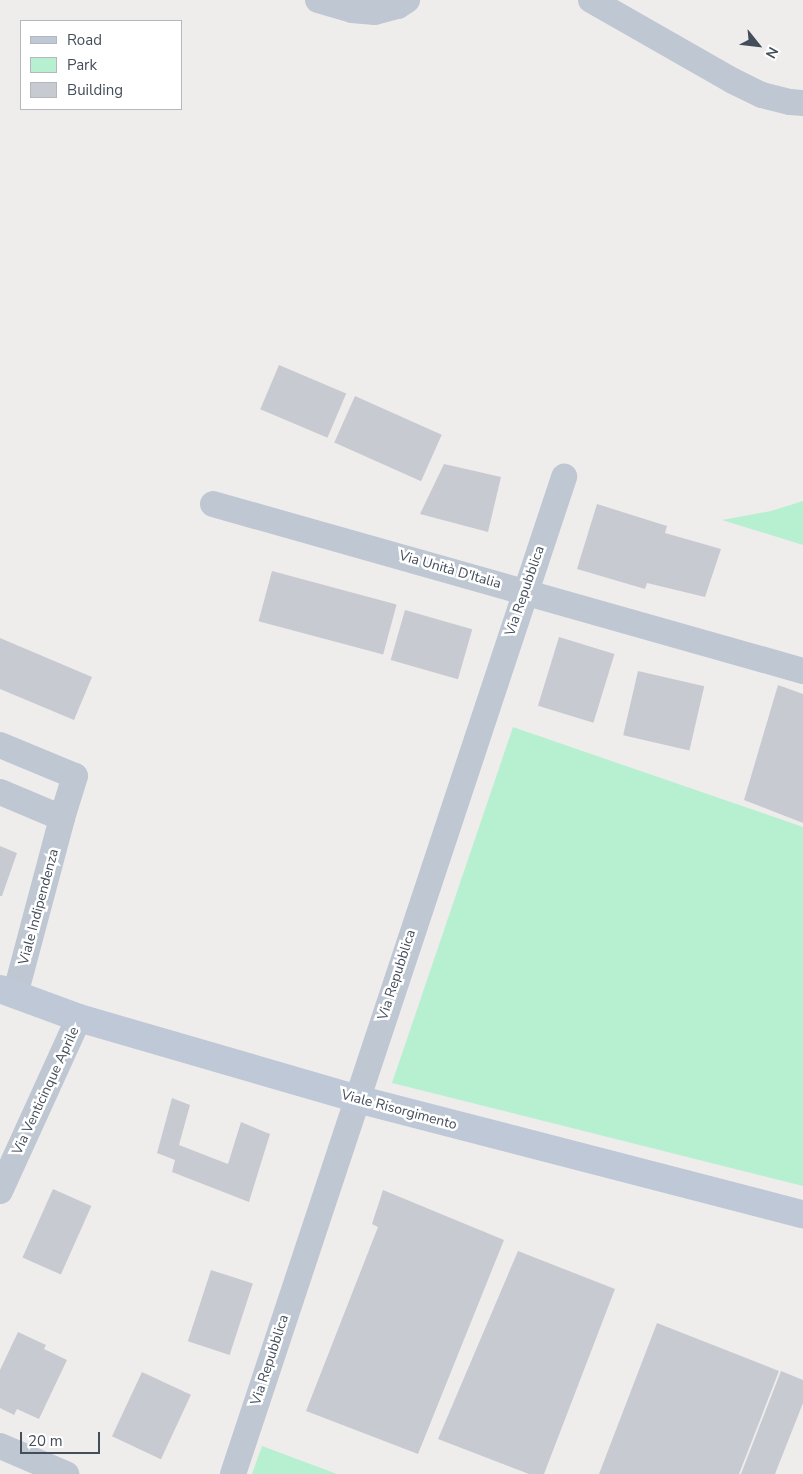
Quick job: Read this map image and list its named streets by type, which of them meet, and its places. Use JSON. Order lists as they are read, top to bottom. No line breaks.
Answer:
{"streets":{"street":["Via Unità D'Italia","Via Repubblica","Viale Indipendenza","Via Venticinque Aprile","Viale Risorgimento"]},"crossings":[["Via Unità D'Italia","Via Repubblica"],["Via Repubblica","Viale Risorgimento"],["Viale Indipendenza","Viale Risorgimento"],["Via Venticinque Aprile","Viale Risorgimento"]],"legend":["Road","Park","Building"],"scale_bar":"20 m","north":"bottom right"}
